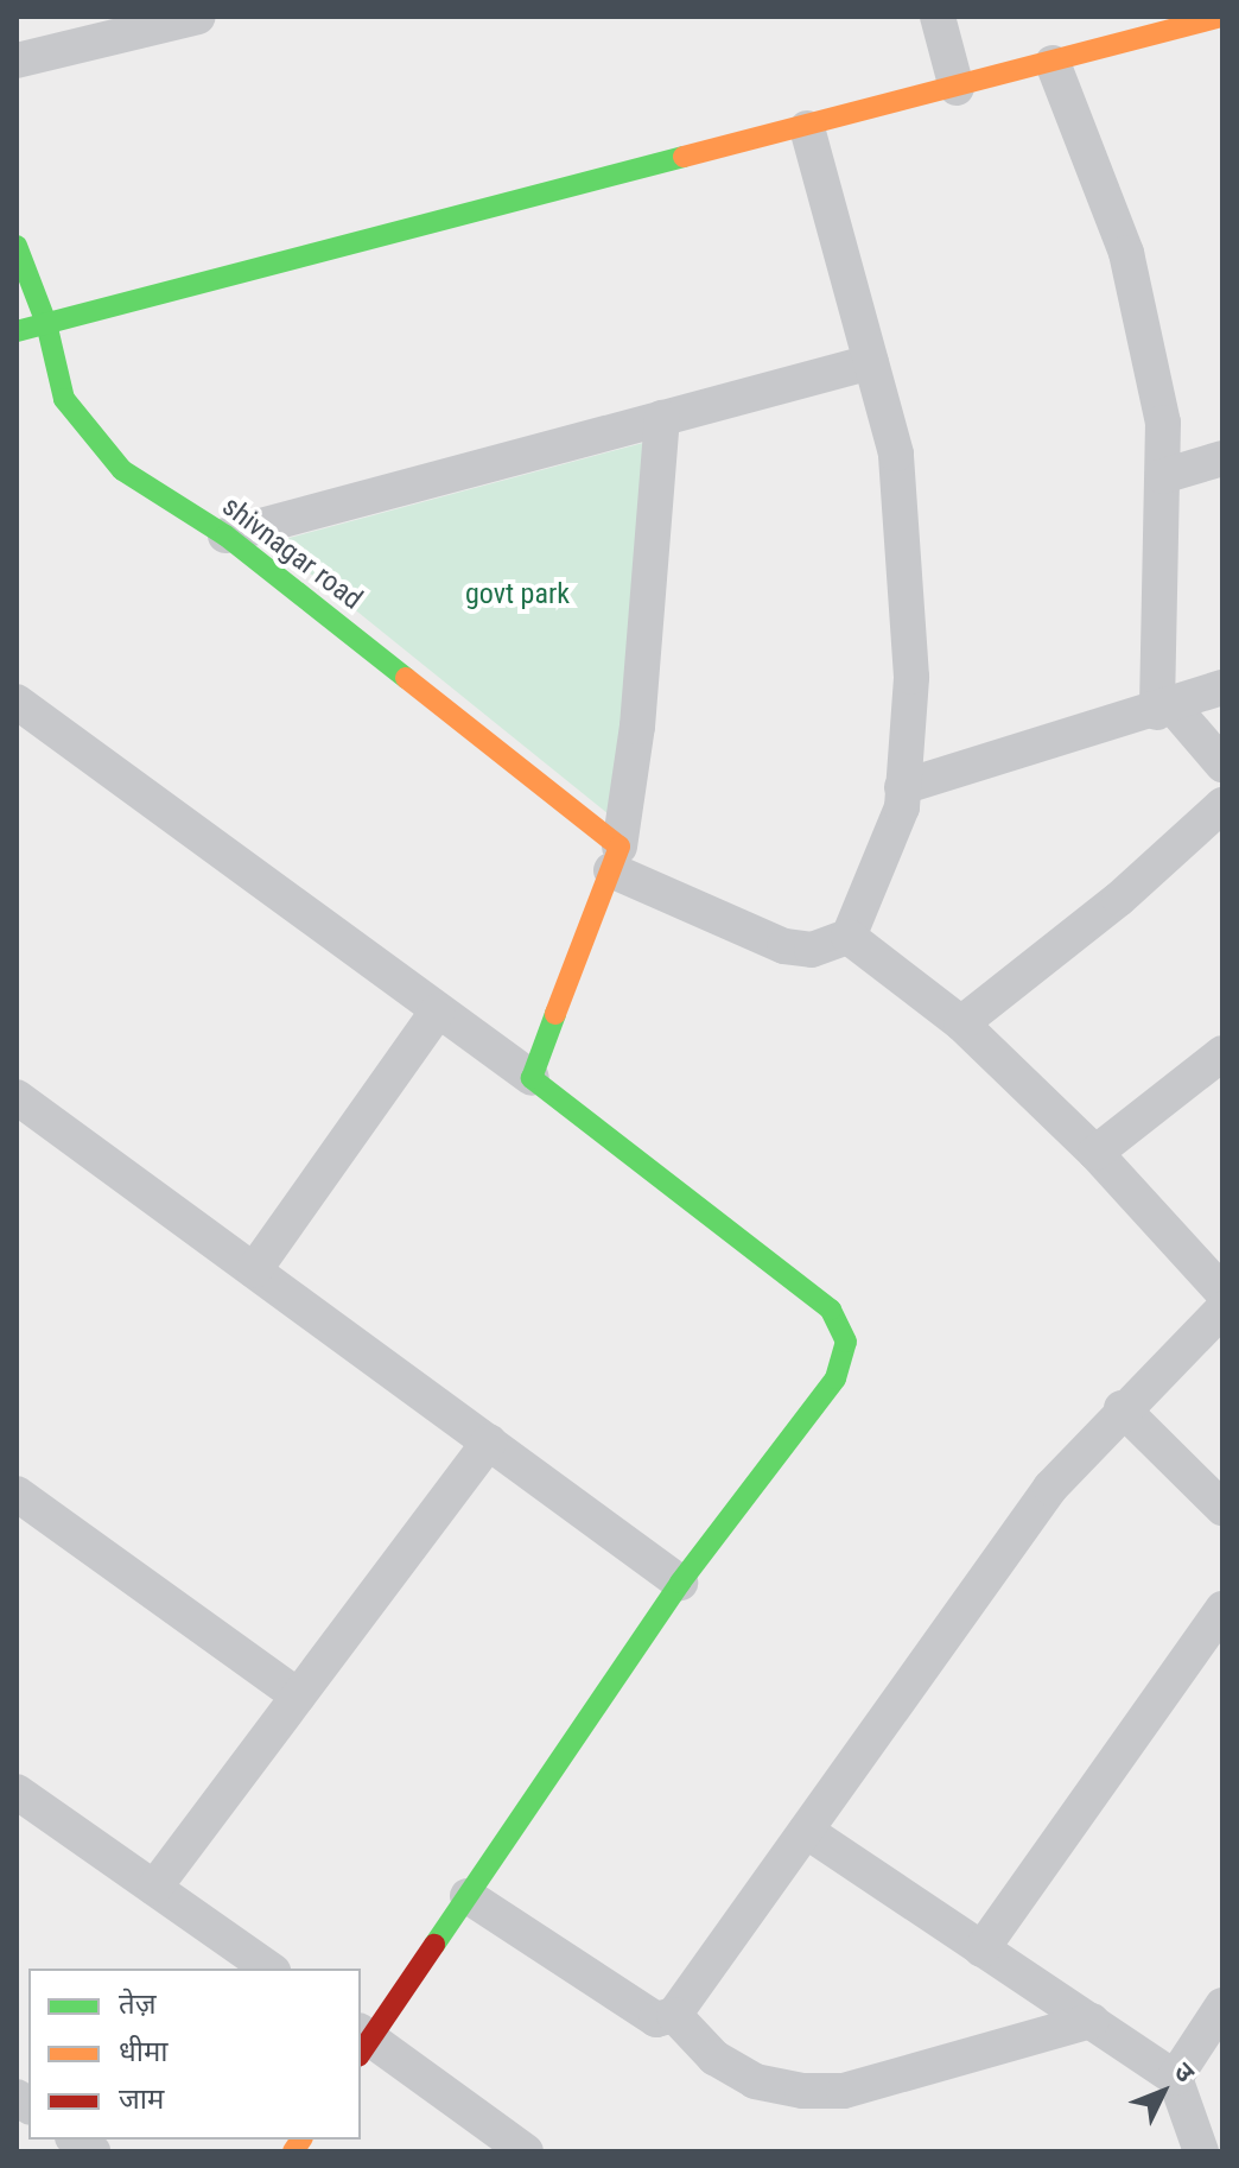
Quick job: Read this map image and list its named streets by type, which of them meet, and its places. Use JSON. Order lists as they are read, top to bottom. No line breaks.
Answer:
{"streets":{"street":["shivnagar road"]},"parks":["govt park"],"legend":["तेज़","धीमा","जाम"],"north":"top right"}
